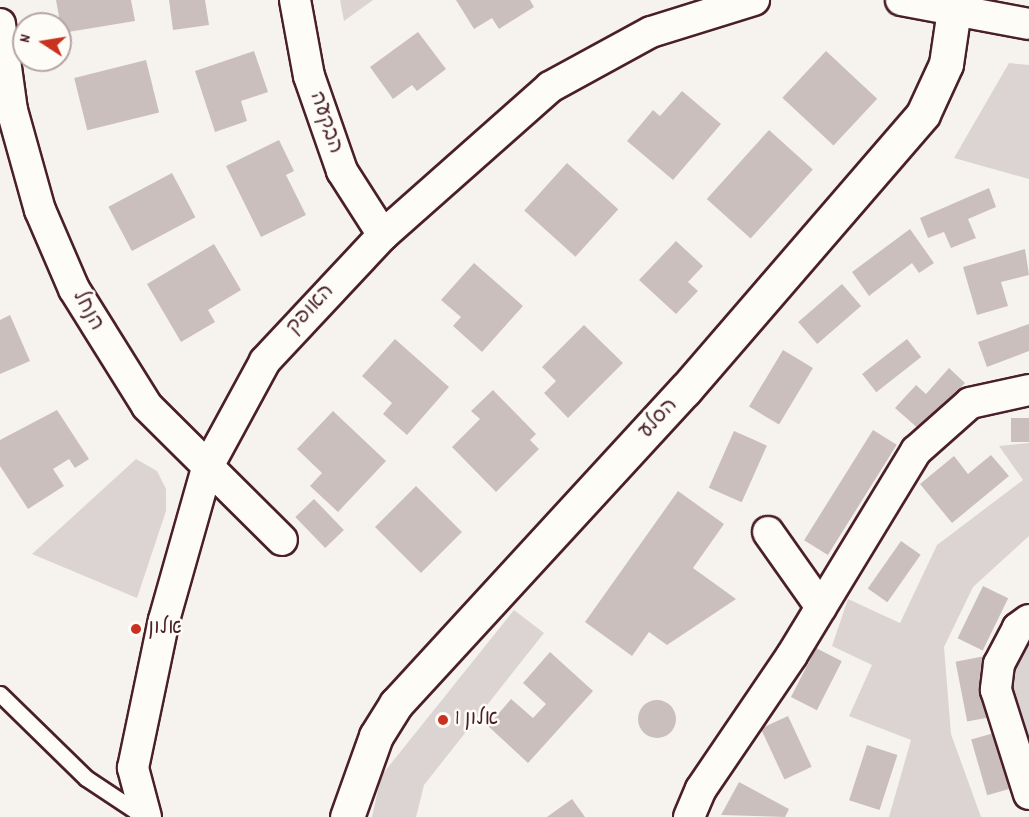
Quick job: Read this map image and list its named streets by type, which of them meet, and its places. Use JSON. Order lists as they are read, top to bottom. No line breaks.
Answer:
{"streets":{"street":["הבקעה","האופק","הנחל","הסלע"]},"crossings":[["הבקעה","האופק"],["האופק","הנחל"]],"places":["אלון","אלון 1"],"north":"left"}
